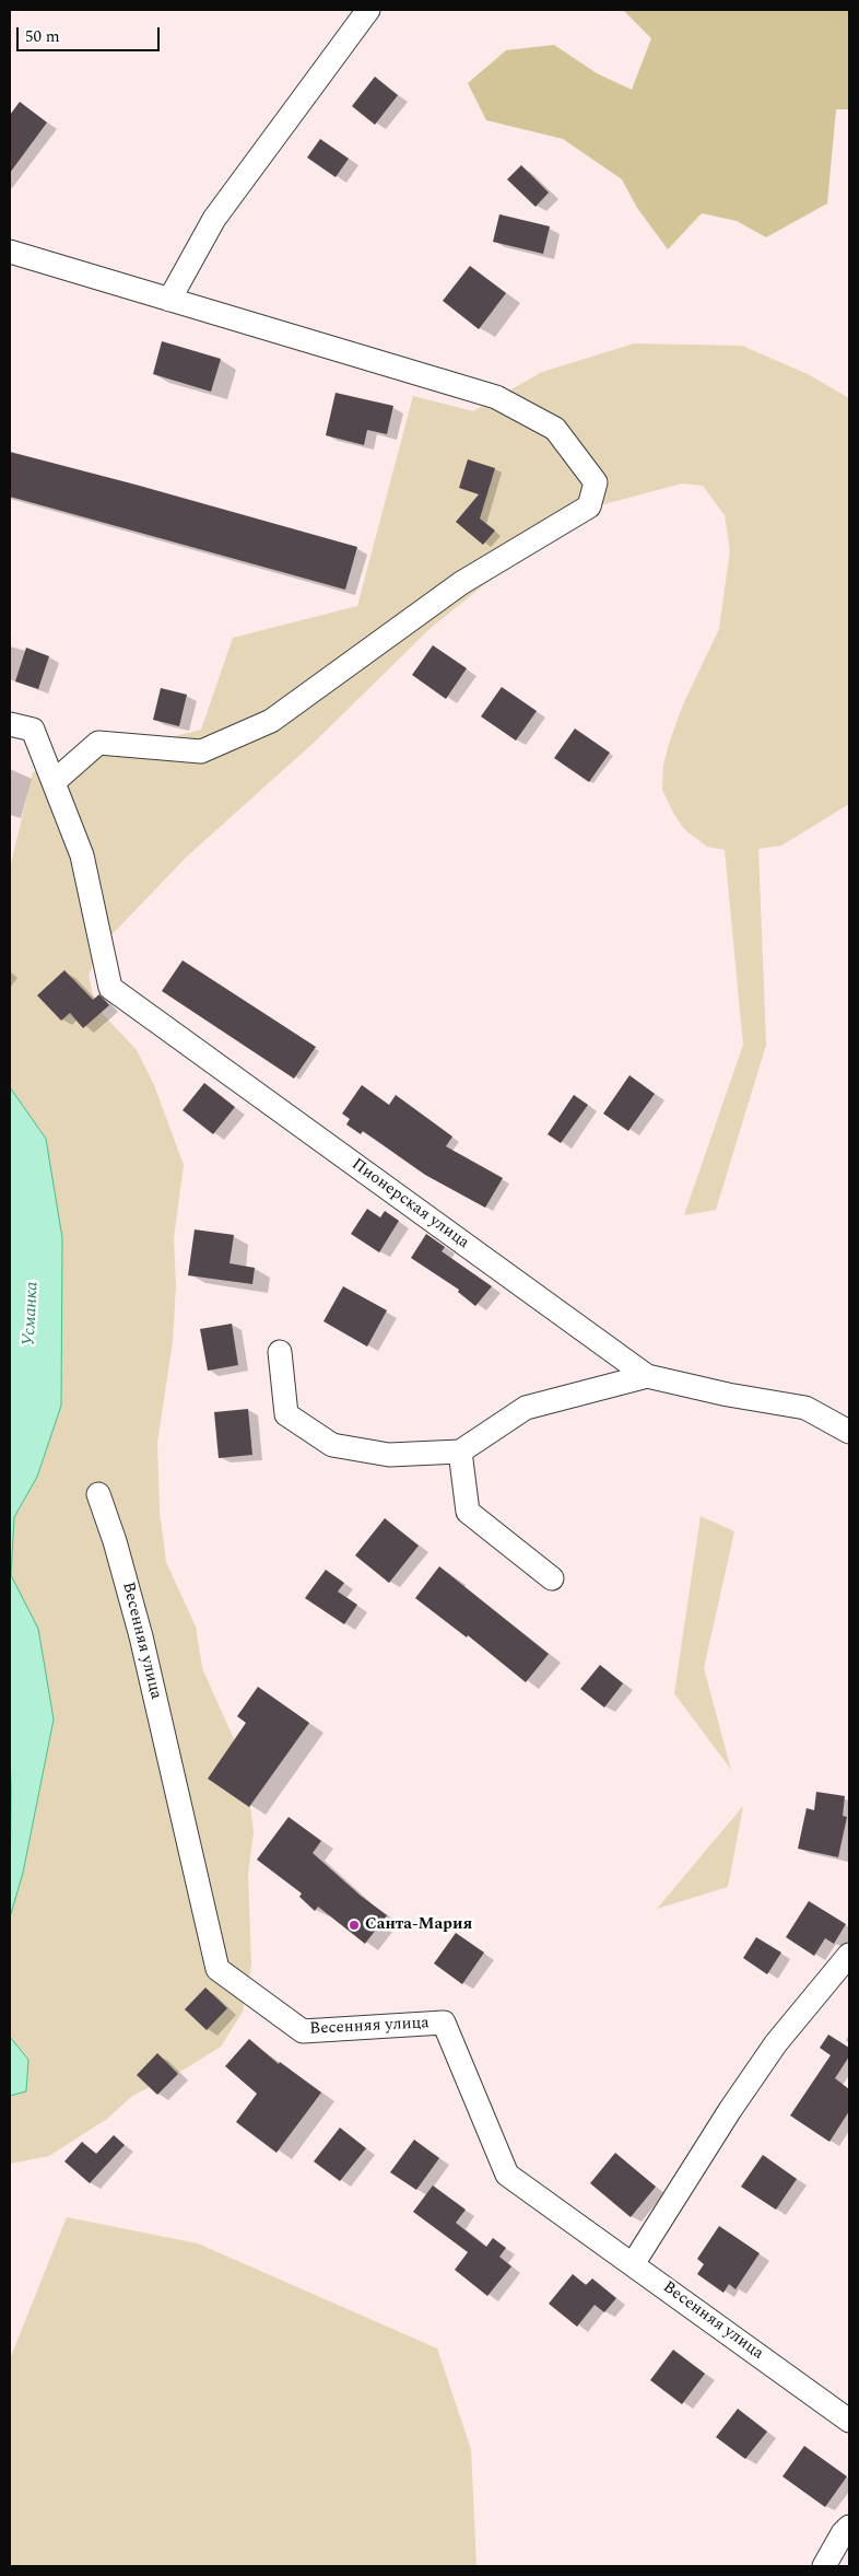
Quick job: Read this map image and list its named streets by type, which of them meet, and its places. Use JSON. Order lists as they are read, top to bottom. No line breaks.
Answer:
{"streets":{"street":["Пионерская улица","Весенняя улица"]},"water":["Усманка"],"places":["Санта-Мария"],"scale_bar":"50 m"}
